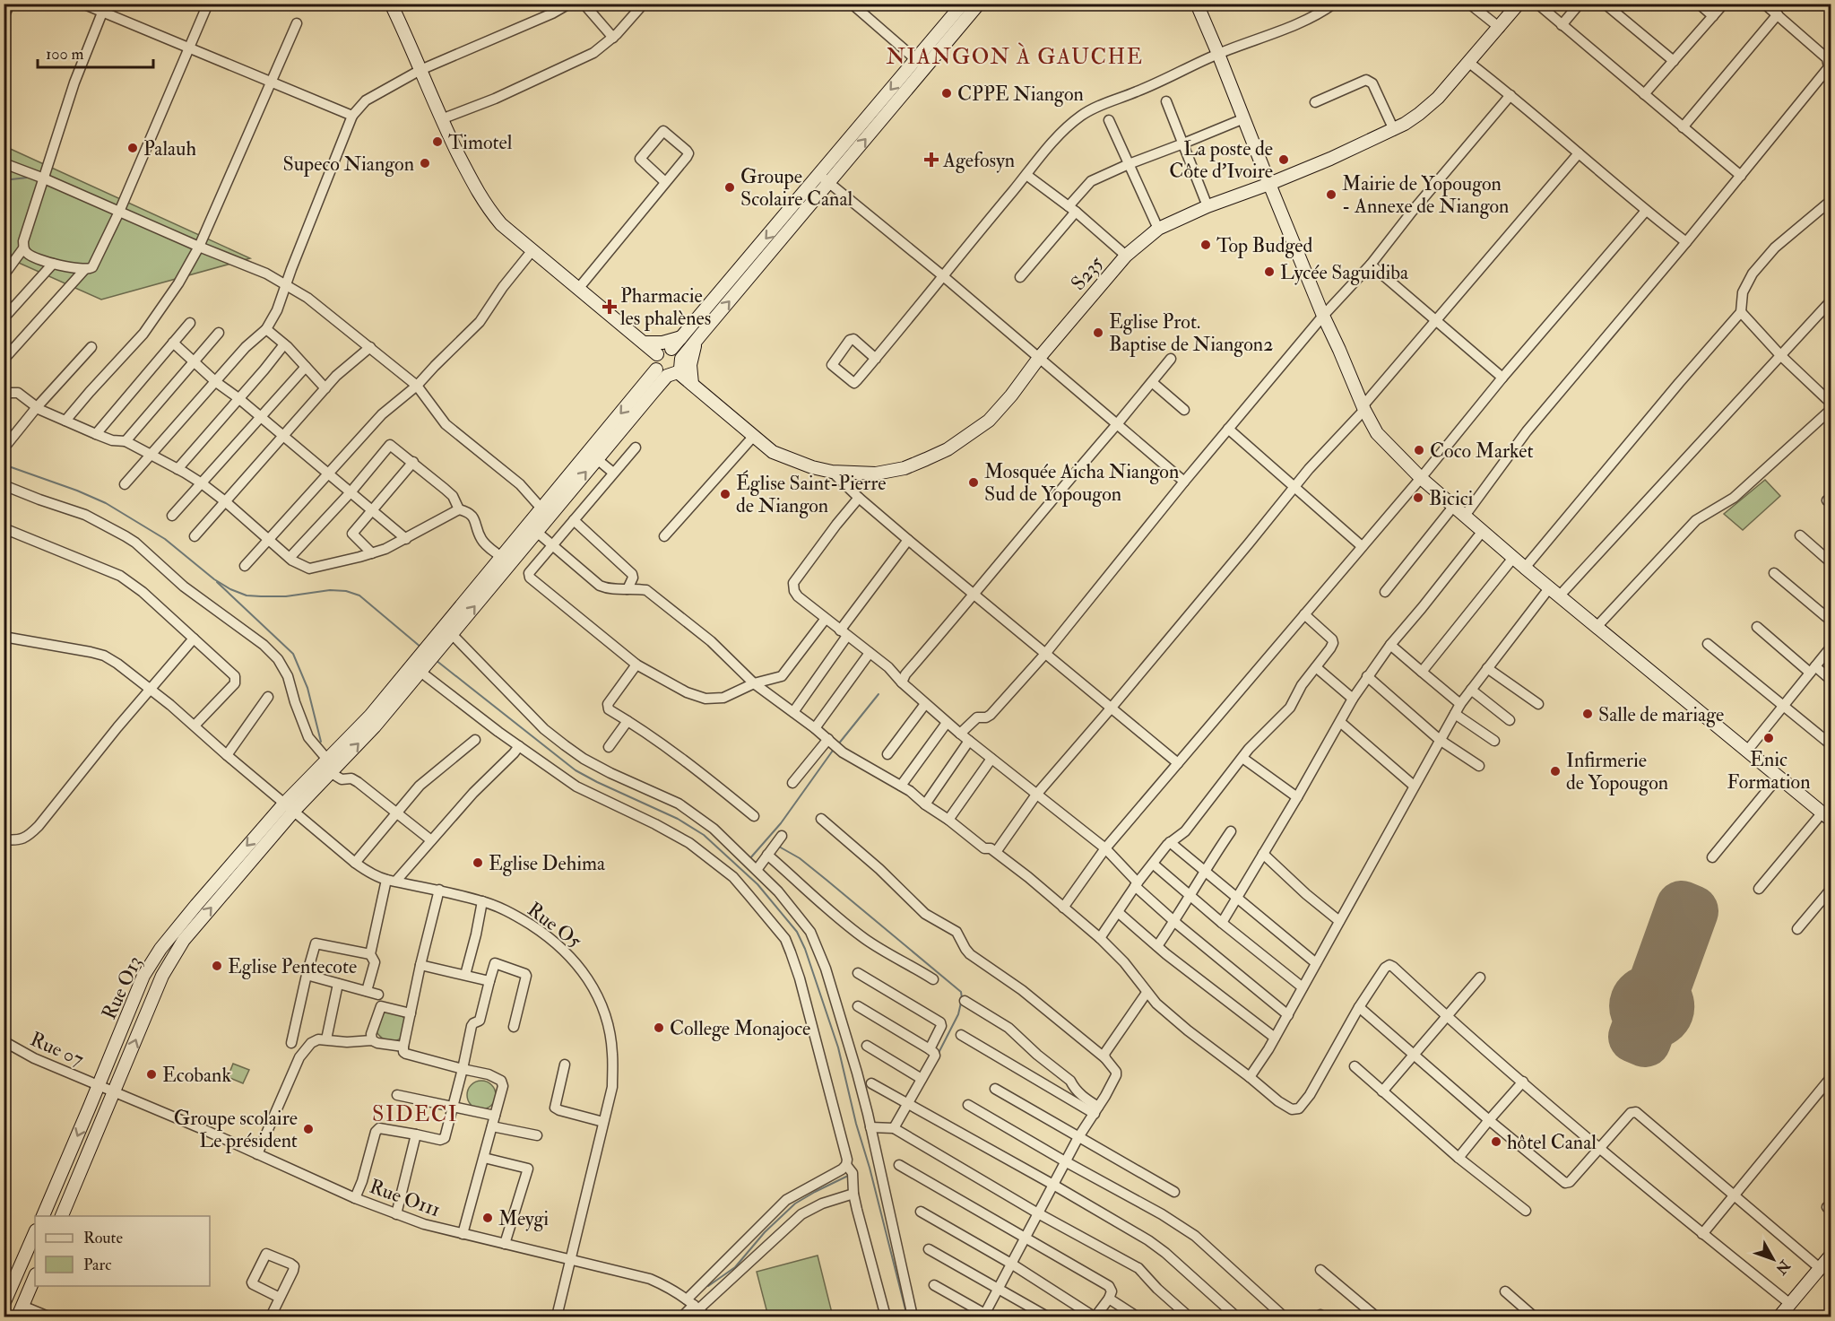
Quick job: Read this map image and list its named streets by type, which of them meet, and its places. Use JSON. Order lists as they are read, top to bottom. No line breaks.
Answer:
{"streets":{"main road":["S235","Rue O13"],"street":["Rue O5","Rue 07","Rue O111"]},"crossings":[["Rue O5","Rue O13"],["Rue O5","Rue O111"],["Rue O13","Rue 07"],["Rue O13","Rue O111"],["Rue 07","Rue O111"]],"districts":["NIANGON À GAUCHE","SIDECI"],"places":{"other":["CPPE Niangon","Timotel","Palauh","La poste de Côte d’Ivoire","Supeco Niangon","Groupe Scolaire Canal","Mairie de Yopougon - Annexe de Niangon","Top Budged","Lycée Saguidiba","Eglise Prot. Baptise de Niangon2","Coco Market","Mosquée Aicha Niangon Sud de Yopougon","Église Saint-Pierre de Niangon","Bicici","Salle de mariage","Enic Formation","Infirmerie de Yopougon","Eglise Dehima","Eglise Pentecote","College Monajoce","Ecobank","Groupe scolaire Le président","hôtel Canal","Meygi"],"health":["Agefosyn","Pharmacie les phalènes"]},"legend":["Route","Parc"],"scale_bar":"100 m","north":"bottom right"}
